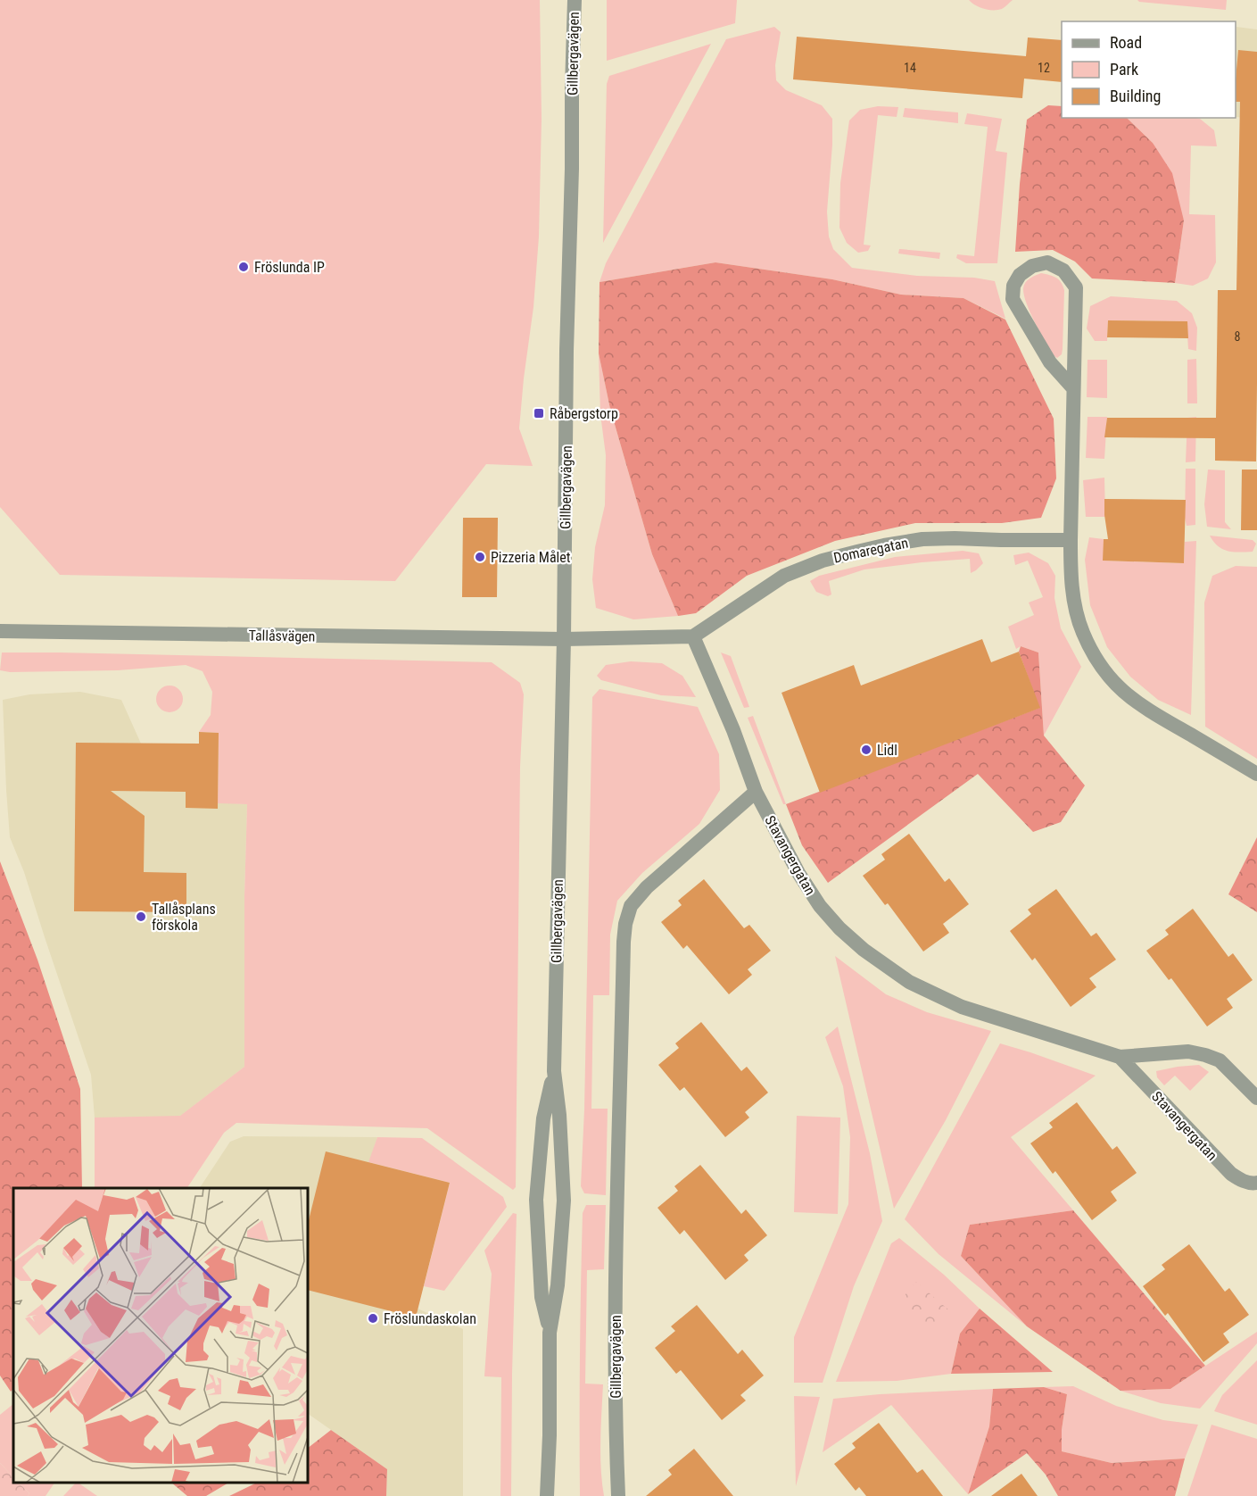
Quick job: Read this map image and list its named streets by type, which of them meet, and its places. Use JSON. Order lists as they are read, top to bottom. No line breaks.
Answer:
{"streets":{"street":["Gillbergavägen","Domaregatan","Tallåsvägen","Stavangergatan"]},"crossings":[["Gillbergavägen","Tallåsvägen"],["Gillbergavägen","Stavangergatan"],["Domaregatan","Stavangergatan"]],"places":{"other":["Fröslunda IP","Pizzeria Målet","Lidl","Tallåsplans förskola","Fröslundaskolan"],"transit":["Råbergstorp"]},"house_numbers":["14","12","8"],"legend":["Road","Park","Building"]}
